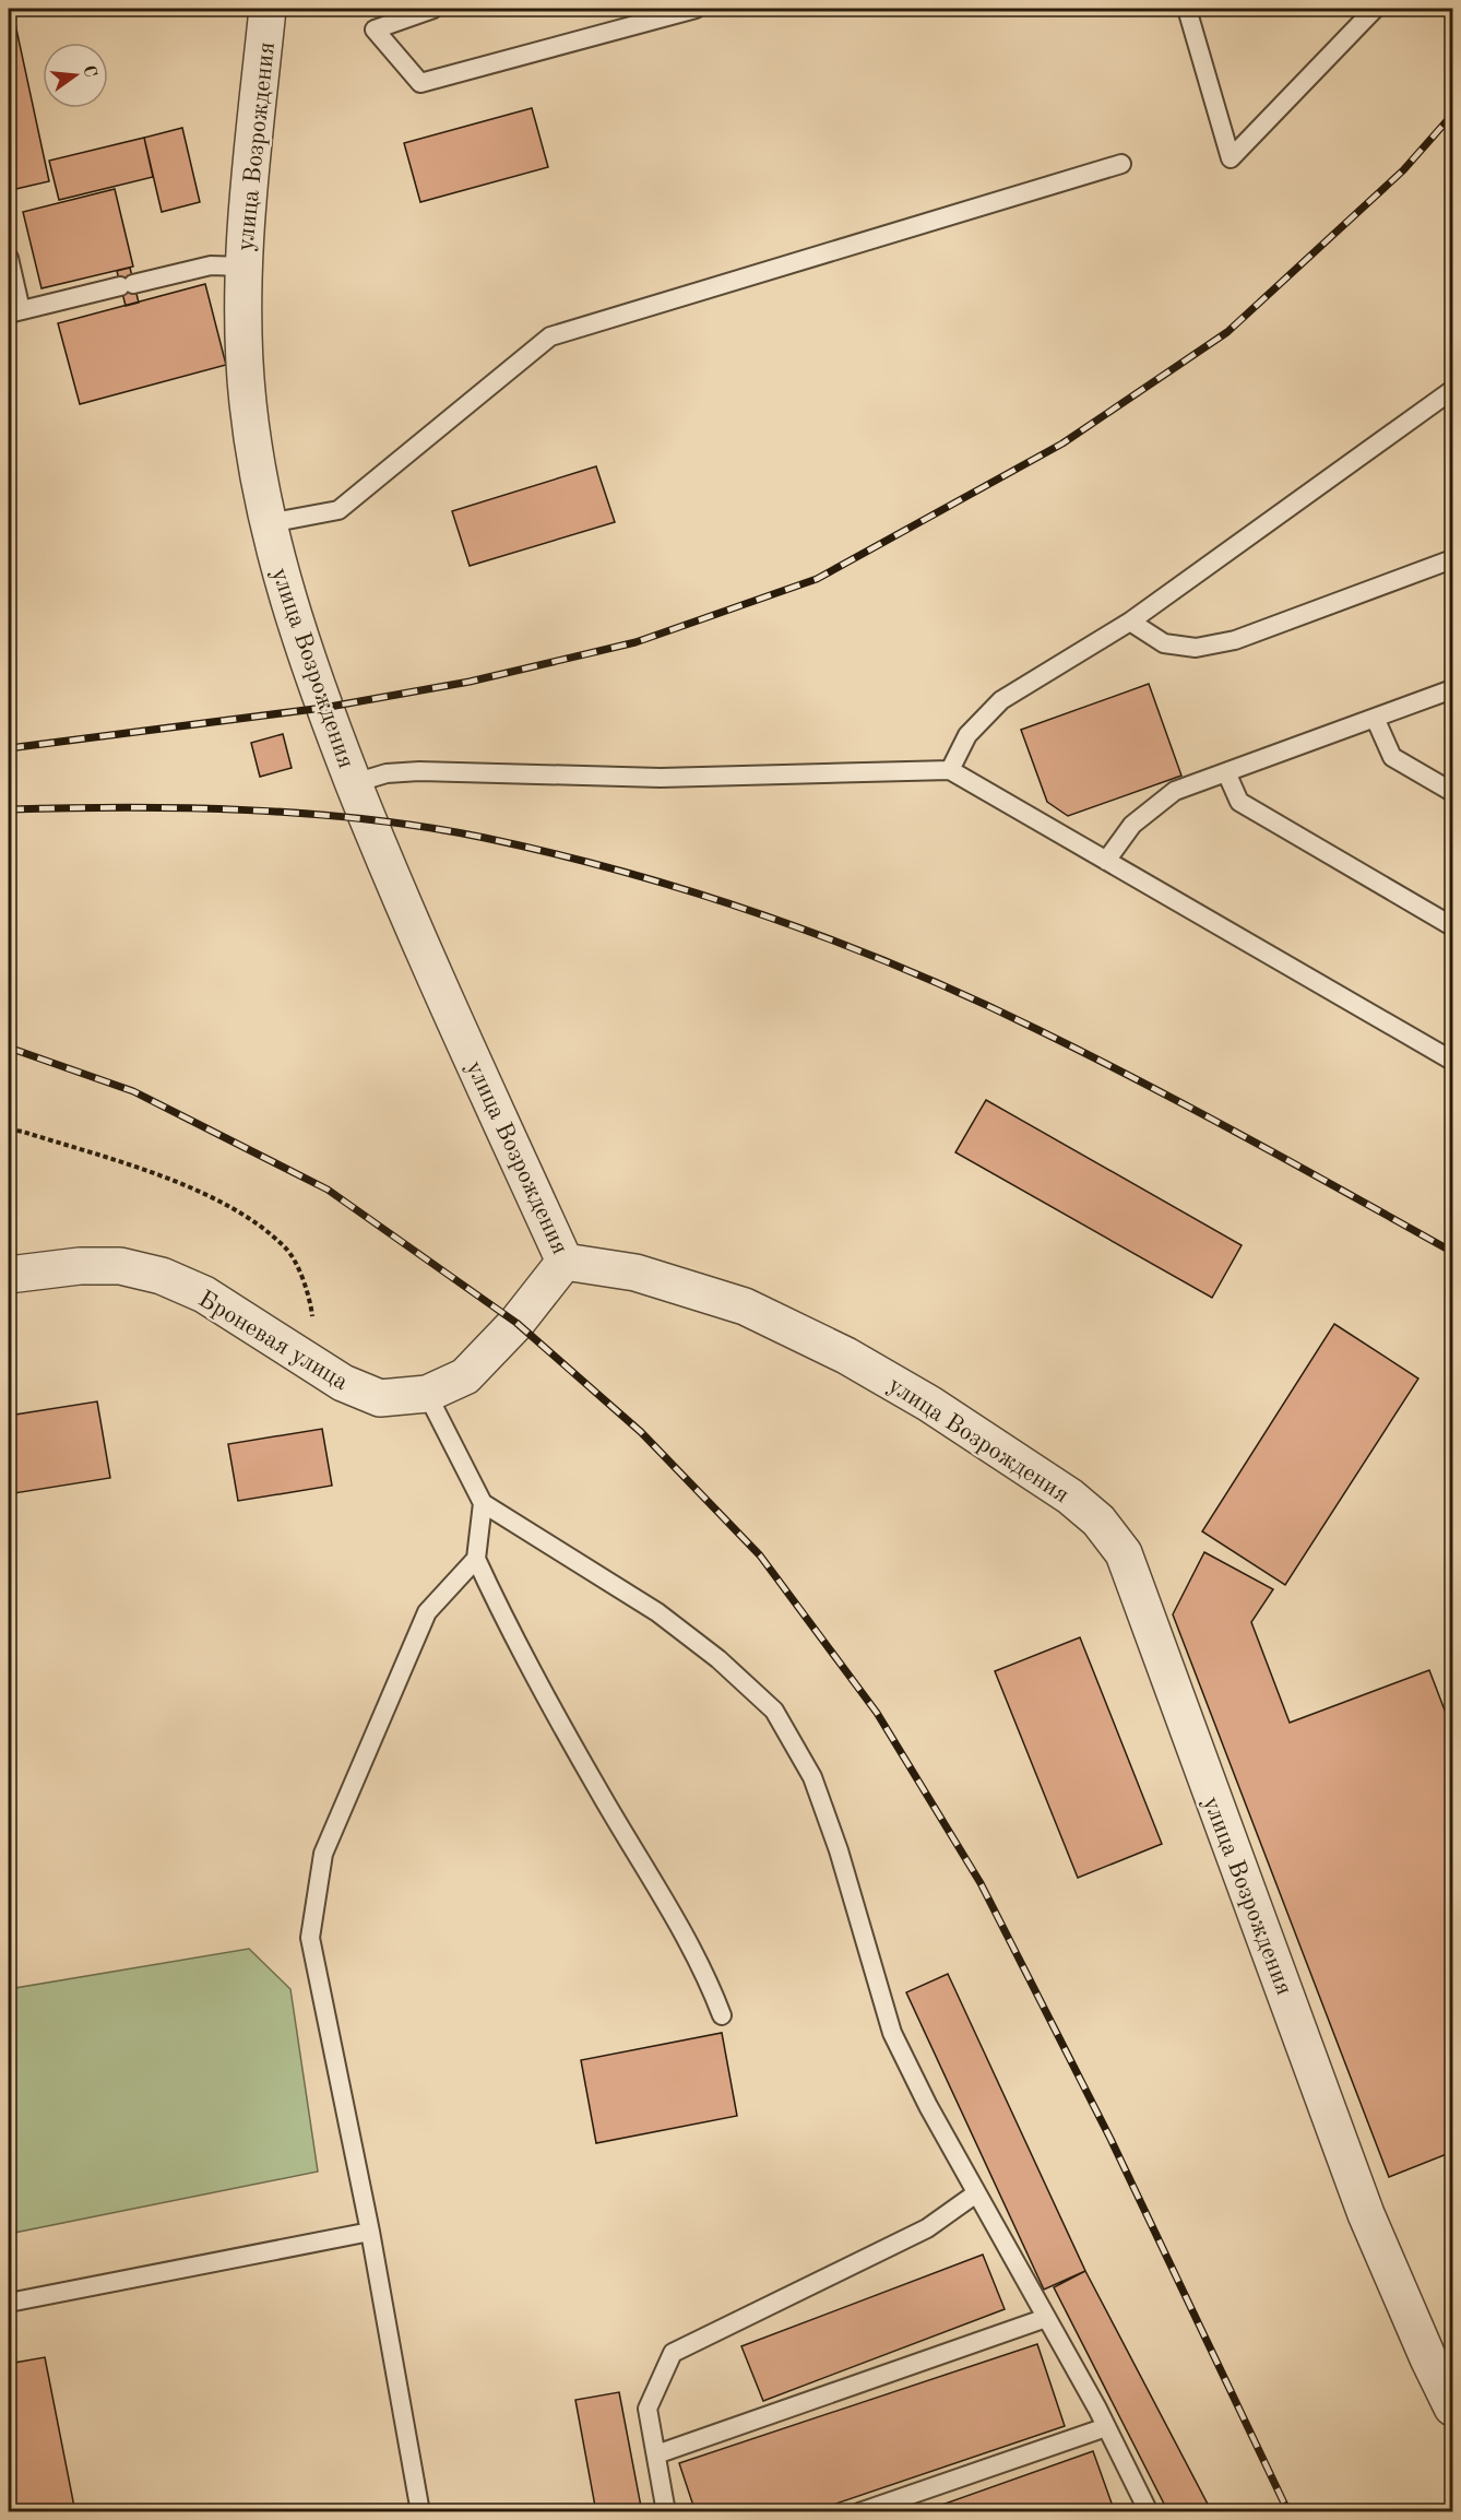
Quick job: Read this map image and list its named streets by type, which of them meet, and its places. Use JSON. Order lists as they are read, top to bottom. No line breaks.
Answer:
{"streets":{"street":["улица Возрождения","Броневая улица"]},"crossings":[["улица Возрождения","Броневая улица"]],"north":"right"}
